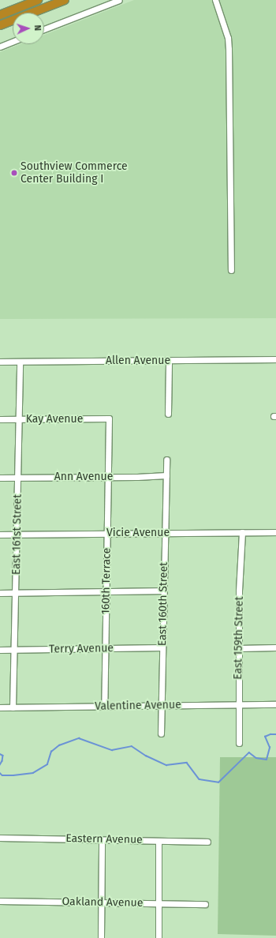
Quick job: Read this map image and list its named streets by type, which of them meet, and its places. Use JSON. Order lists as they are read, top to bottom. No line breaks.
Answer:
{"streets":{"street":["Allen Avenue","Kay Avenue","Ann Avenue","Vicie Avenue","East 161st Street","160th Terrace","East 160th Street","East 159th Street","Terry Avenue","Valentine Avenue","Eastern Avenue","Oakland Avenue"]},"crossings":[["Allen Avenue","East 161st Street"],["Kay Avenue","East 161st Street"],["Kay Avenue","160th Terrace"],["Ann Avenue","East 161st Street"],["Ann Avenue","160th Terrace"],["Ann Avenue","East 160th Street"],["Vicie Avenue","East 161st Street"],["Vicie Avenue","160th Terrace"],["Vicie Avenue","East 160th Street"],["Vicie Avenue","East 159th Street"],["East 161st Street","Terry Avenue"],["East 161st Street","Valentine Avenue"],["160th Terrace","Terry Avenue"],["160th Terrace","Valentine Avenue"],["East 160th Street","Terry Avenue"],["East 160th Street","Valentine Avenue"],["East 159th Street","Valentine Avenue"]],"places":["Southview Commerce Center Building I"],"north":"right"}
